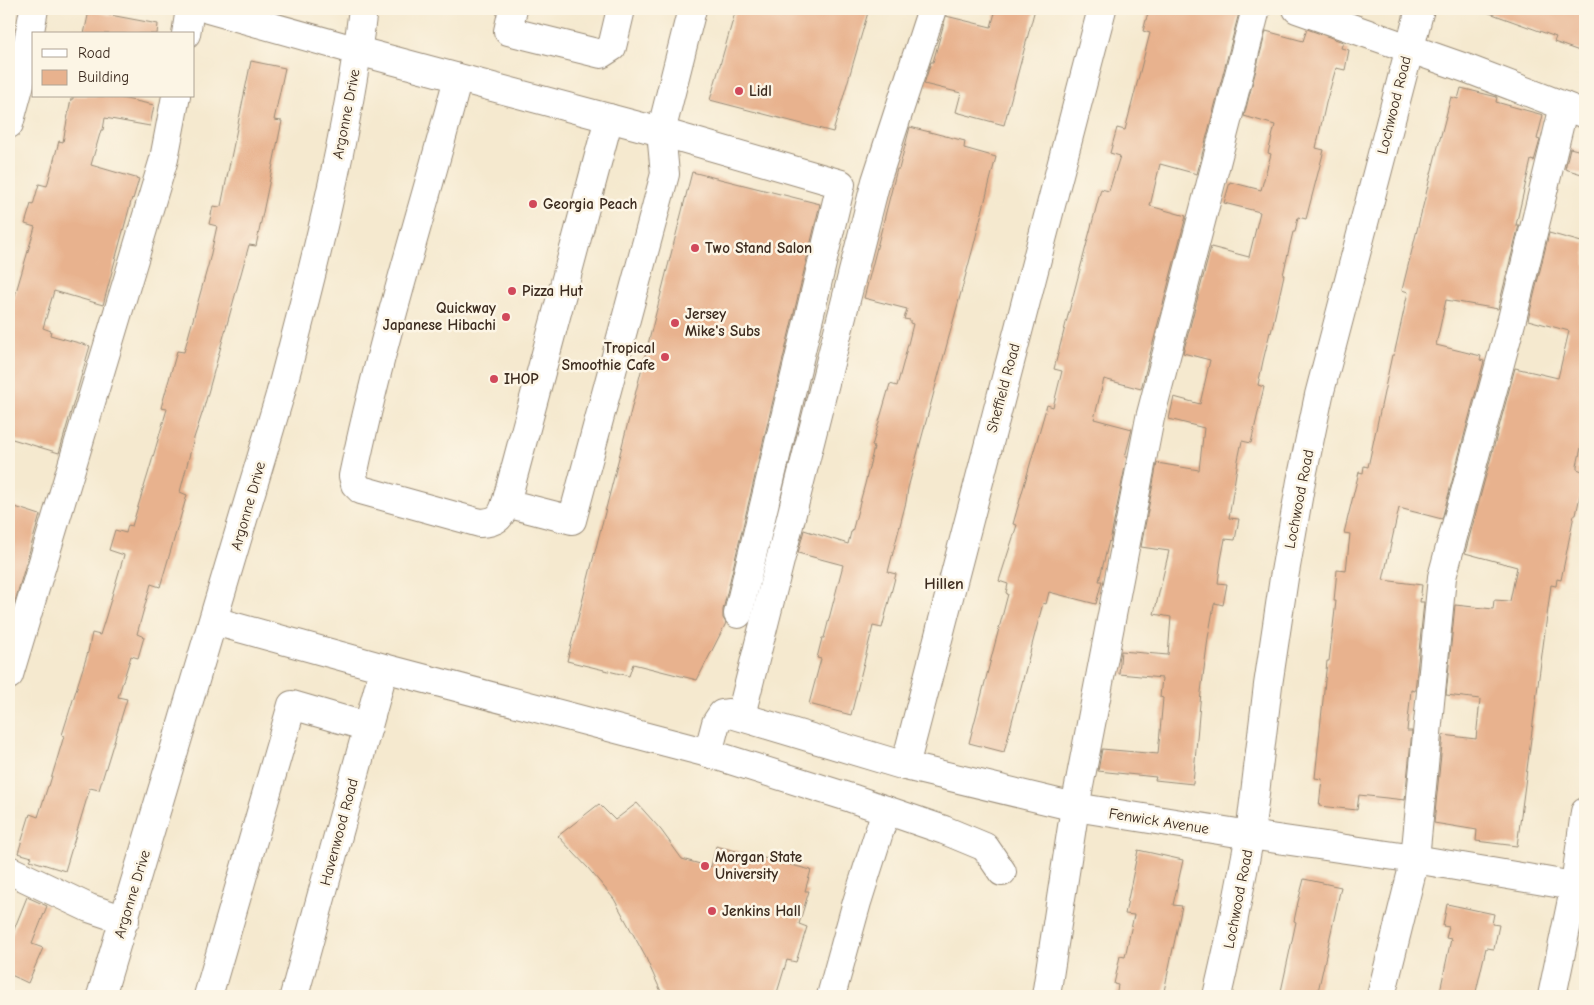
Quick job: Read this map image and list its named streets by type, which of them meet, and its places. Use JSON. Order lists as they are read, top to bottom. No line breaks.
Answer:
{"streets":{"street":["Lochwood Road","Argonne Drive","Sheffield Road","Fenwick Avenue","Havenwood Road"]},"crossings":[["Lochwood Road","Fenwick Avenue"],["Sheffield Road","Fenwick Avenue"]],"districts":["Hillen"],"places":["Lidl","Georgia Peach","Two Stand Salon","Pizza Hut","Quickway Japanese Hibachi","Jersey Mike's Subs","Tropical Smoothie Cafe","IHOP","Morgan State University","Jenkins Hall"],"legend":["Road","Building"]}
